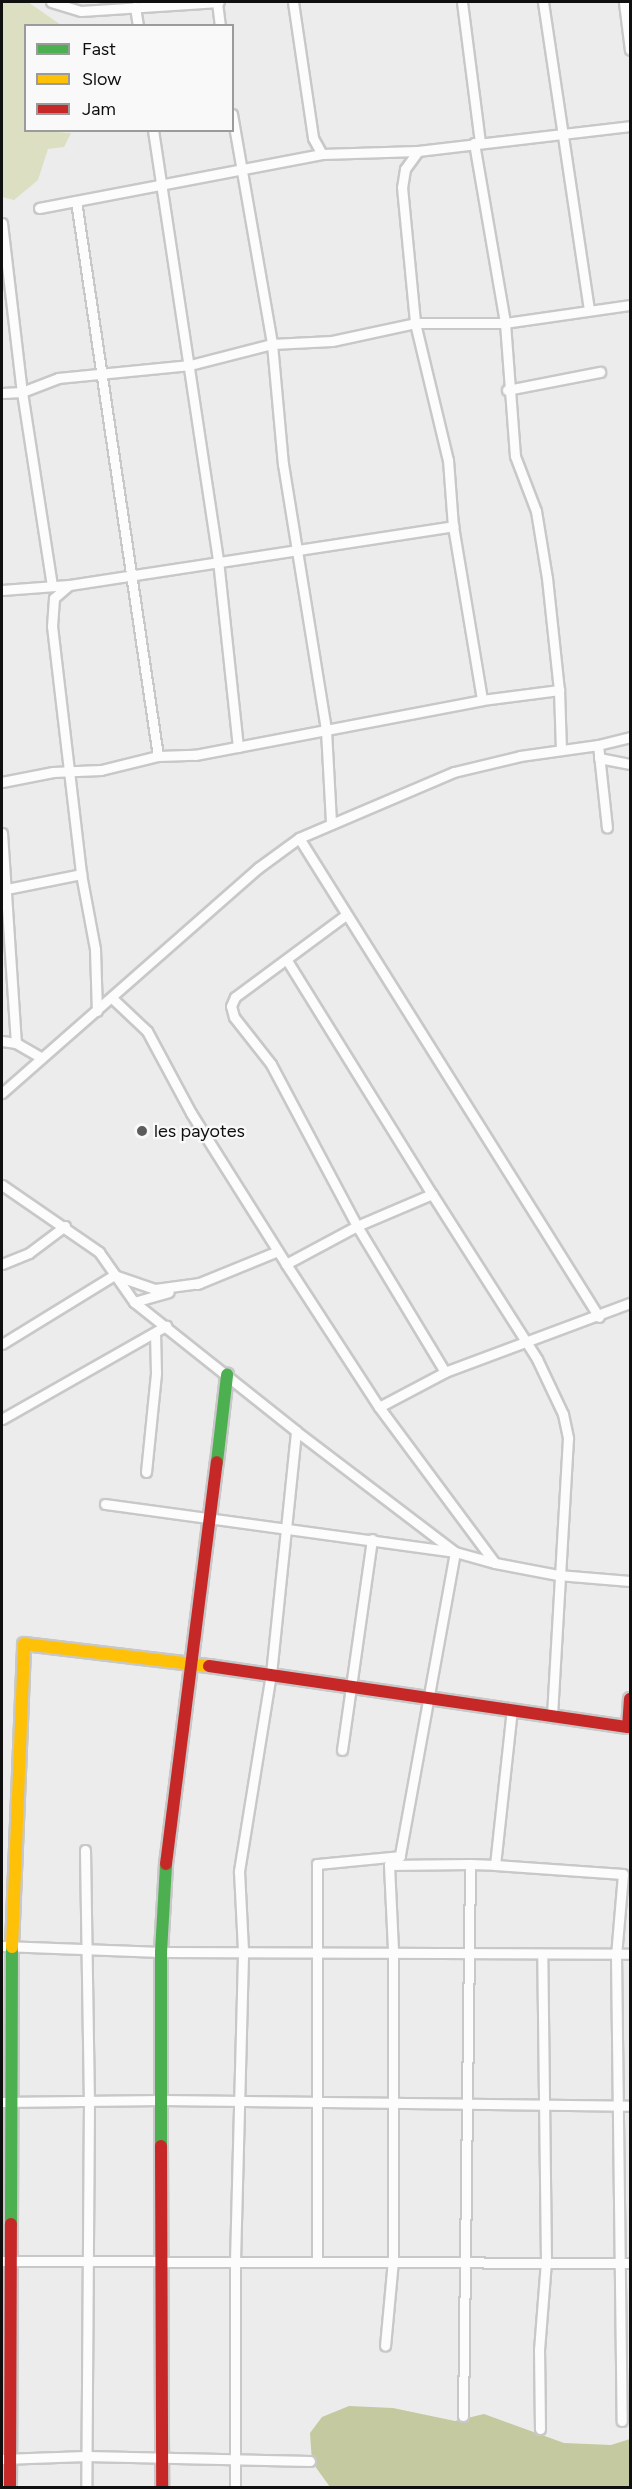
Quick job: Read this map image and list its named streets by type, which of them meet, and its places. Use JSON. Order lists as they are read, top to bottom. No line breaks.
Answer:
{"places":["les payotes"],"legend":["Fast","Slow","Jam"]}
